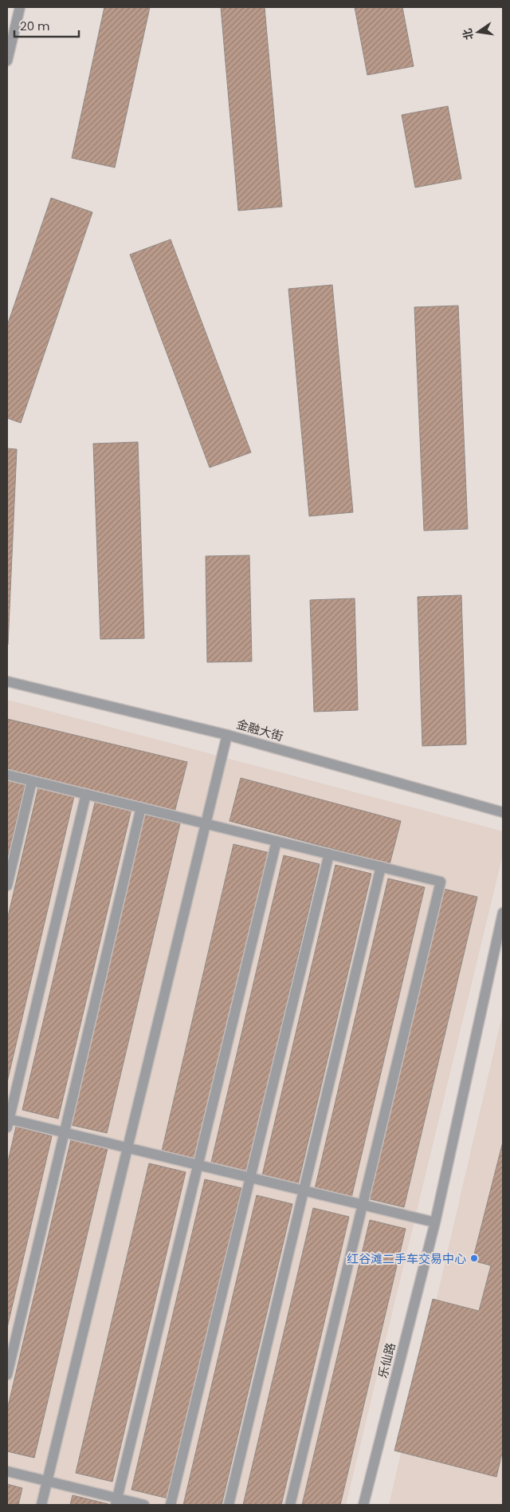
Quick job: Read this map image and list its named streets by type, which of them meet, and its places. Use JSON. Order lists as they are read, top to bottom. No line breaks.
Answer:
{"streets":{"street":["金融大街","乐仙路"]},"places":["红谷滩二手车交易中心"],"scale_bar":"20 m","north":"left"}
